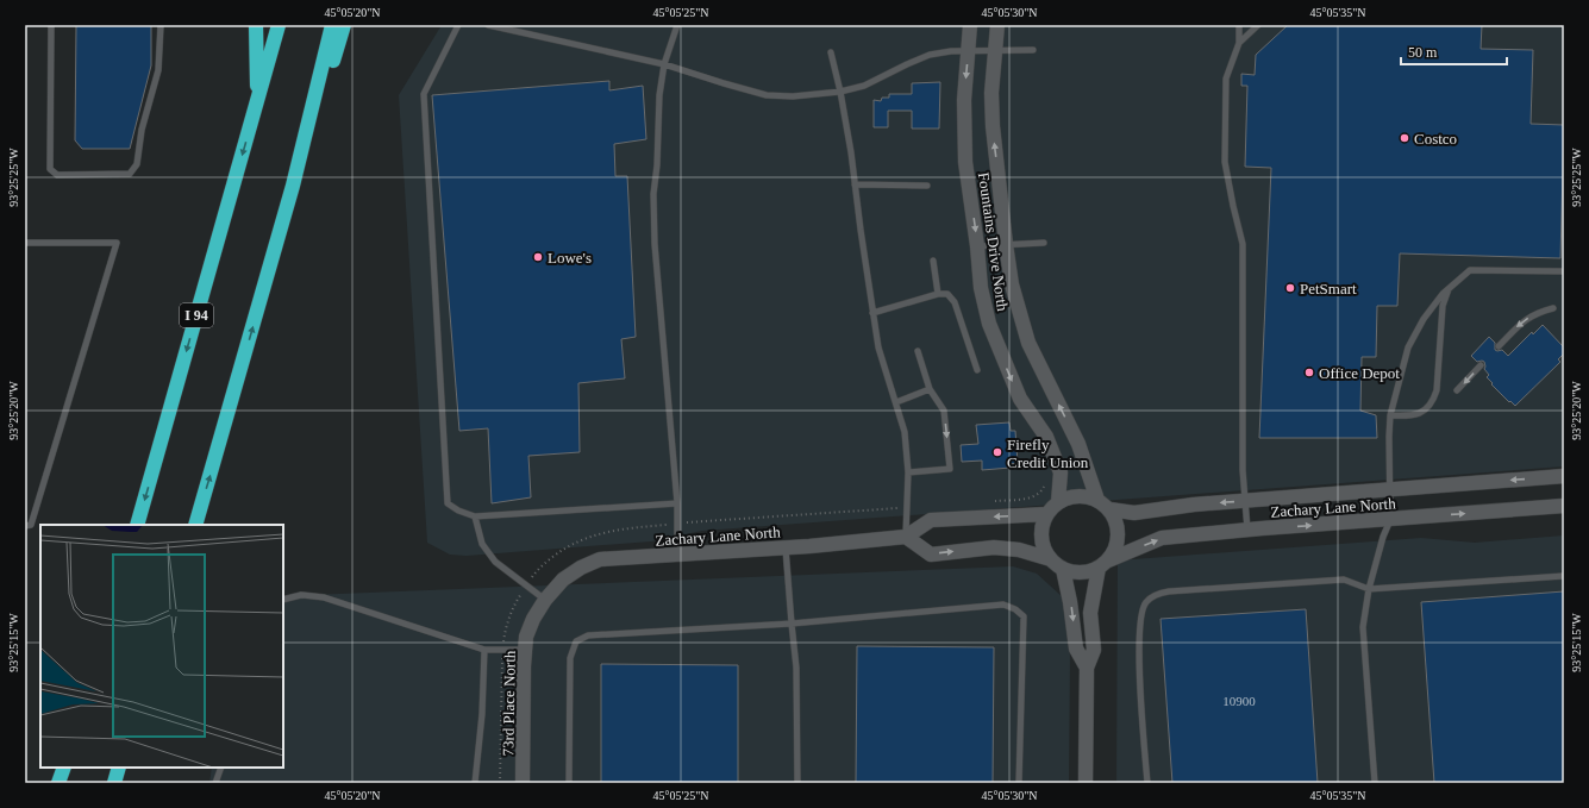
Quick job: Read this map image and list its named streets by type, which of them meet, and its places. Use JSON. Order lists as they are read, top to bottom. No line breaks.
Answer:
{"streets":{"highway":["I 94"],"street":["Fountains Drive North","Zachary Lane North","73rd Place North"]},"crossings":[["Fountains Drive North","Zachary Lane North"],["Zachary Lane North","73rd Place North"]],"places":["Costco","Lowe's","PetSmart","Office Depot","Firefly Credit Union"],"house_numbers":["10900"],"scale_bar":"50 m","coordinates":["45°05'20\"N","45°05'25\"N","45°05'30\"N","45°05'35\"N","93°25'25\"W","93°25'20\"W","93°25'15\"W"]}
